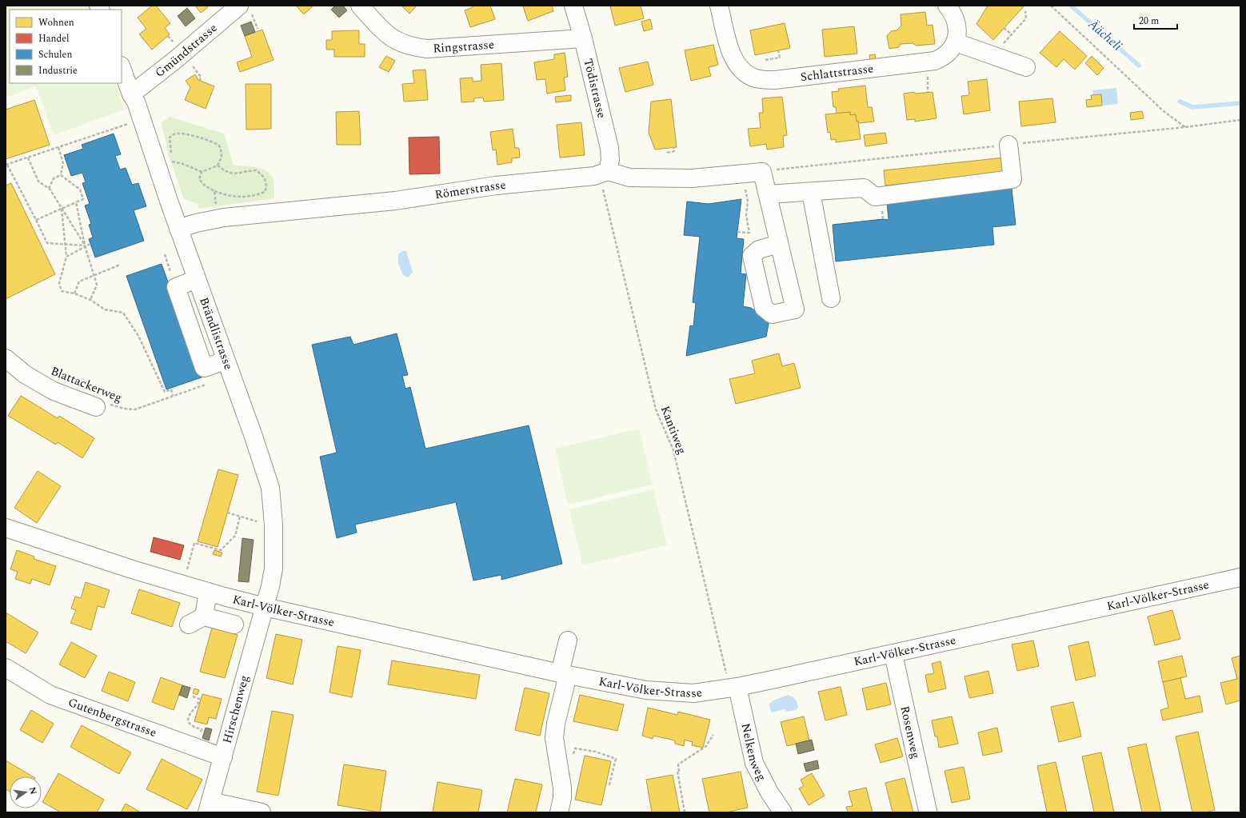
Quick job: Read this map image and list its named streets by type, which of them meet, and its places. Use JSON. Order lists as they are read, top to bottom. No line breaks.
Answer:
{"streets":{"street":["Ringstrasse","Gmündstrasse","Schlattstrasse","Tödistrasse","Römerstrasse","Brändlistrasse","Karl-Völker-Strasse","Hirschenweg","Gutenbergstrasse","Rosenweg","Nelkenweg"],"path":["Blattackerweg","Kantiweg"]},"crossings":[["Ringstrasse","Tödistrasse"],["Gmündstrasse","Brändlistrasse"],["Tödistrasse","Römerstrasse"],["Tödistrasse","Kantiweg"],["Römerstrasse","Brändlistrasse"],["Römerstrasse","Kantiweg"],["Brändlistrasse","Karl-Völker-Strasse"],["Brändlistrasse","Hirschenweg"],["Kantiweg","Karl-Völker-Strasse"],["Kantiweg","Nelkenweg"],["Karl-Völker-Strasse","Hirschenweg"],["Karl-Völker-Strasse","Rosenweg"],["Karl-Völker-Strasse","Nelkenweg"],["Hirschenweg","Gutenbergstrasse"]],"water":["Äächeli"],"legend":["Wohnen","Handel","Schulen","Industrie"],"scale_bar":"20 m","north":"right"}
